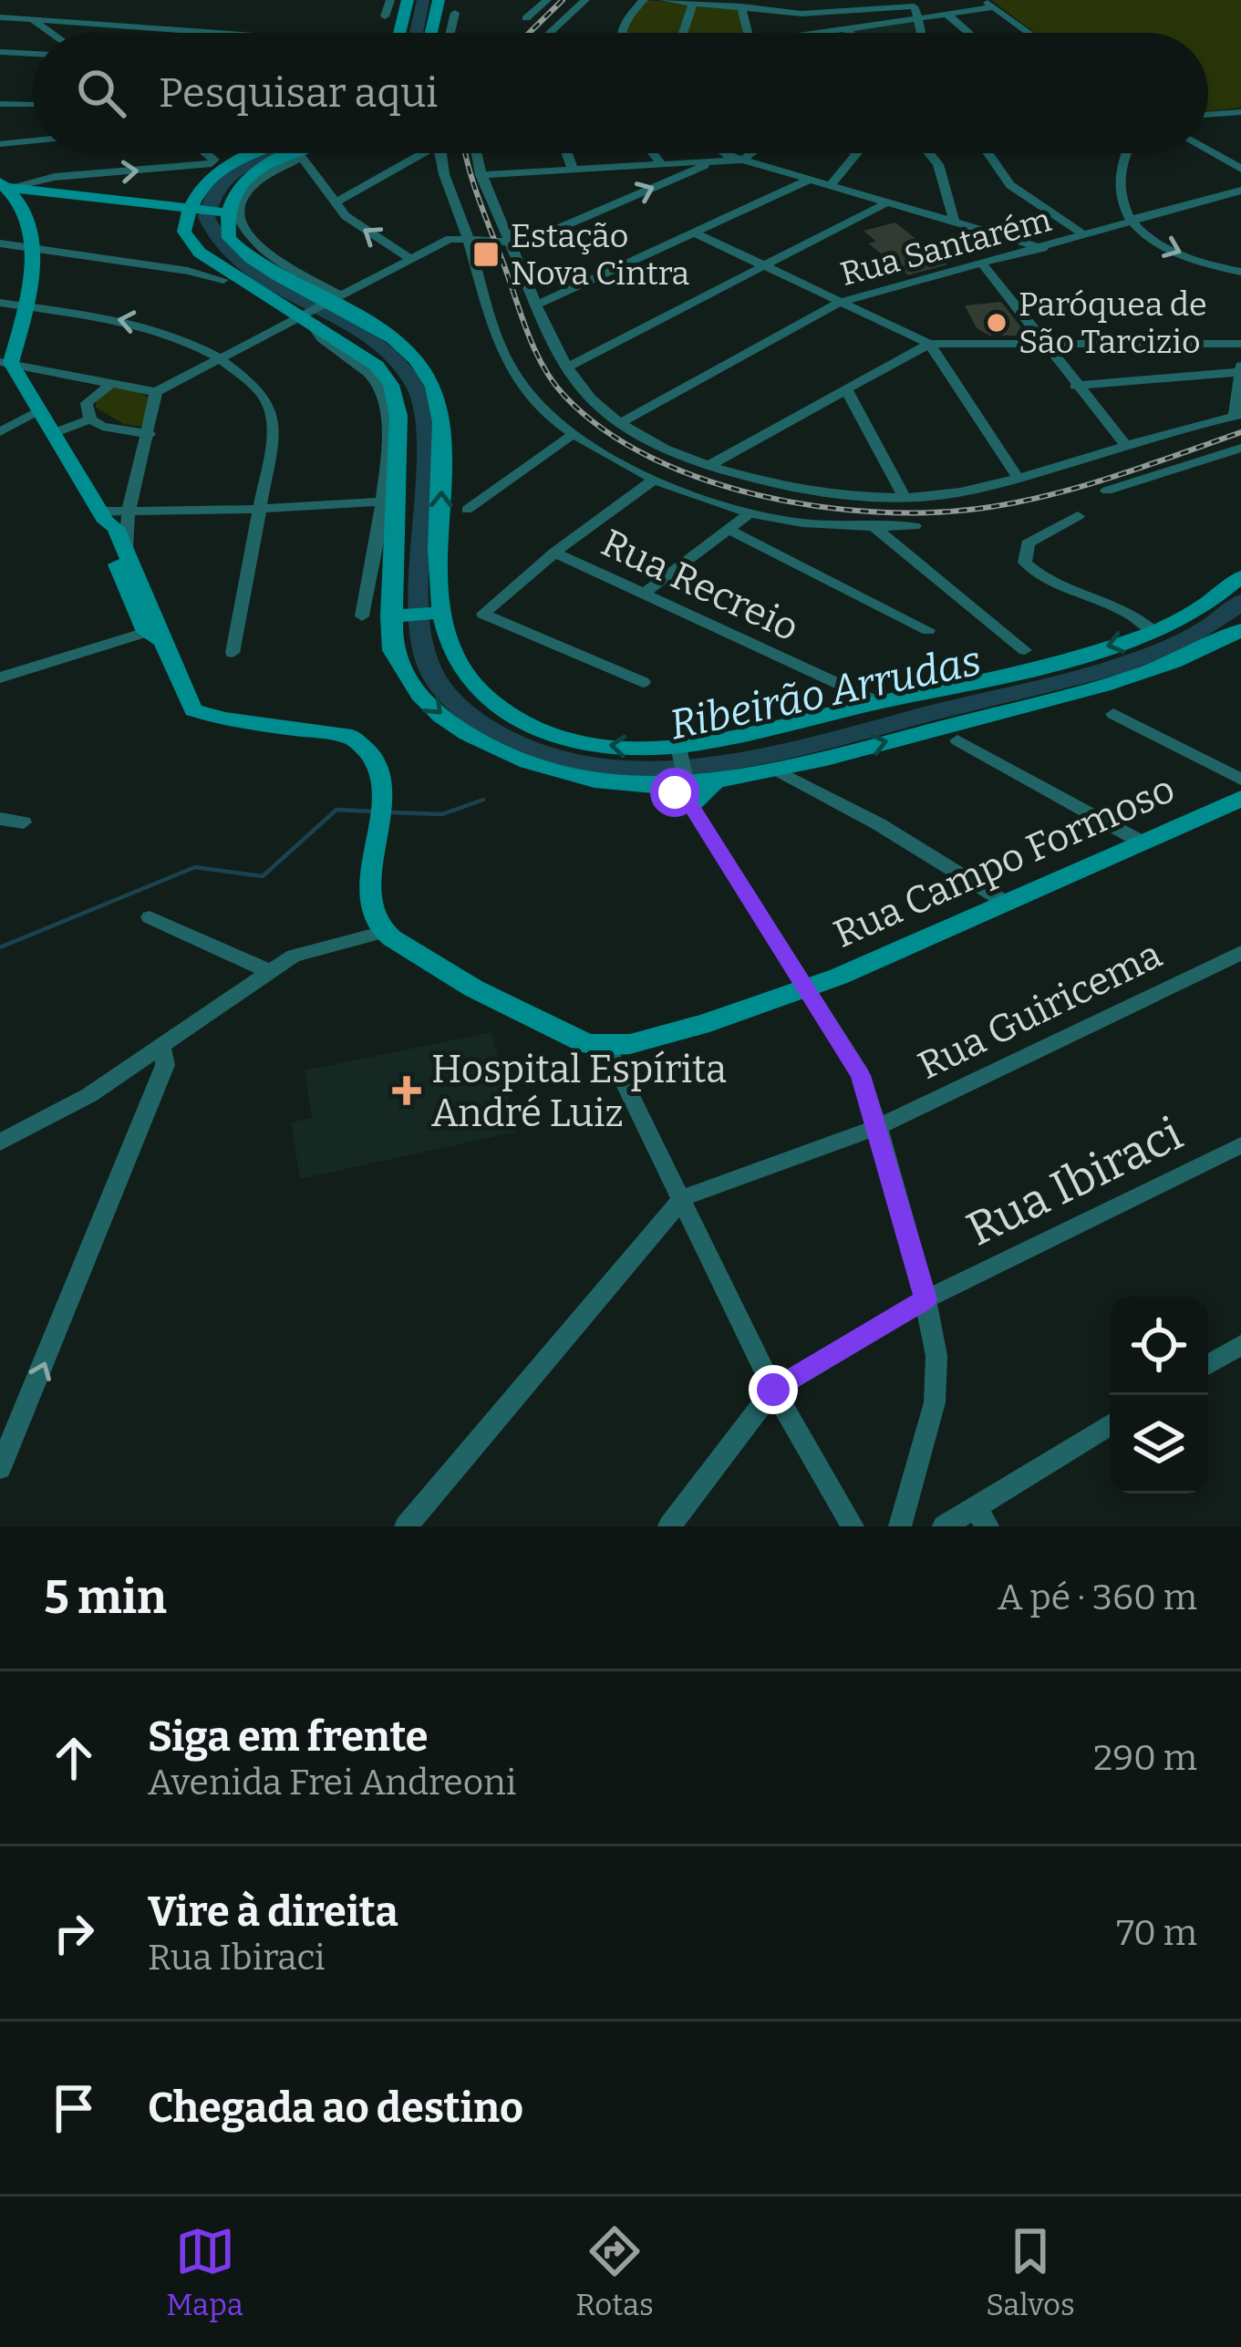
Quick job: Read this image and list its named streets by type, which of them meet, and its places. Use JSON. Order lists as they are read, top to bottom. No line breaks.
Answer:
{"streets":{"main road":["Rua Campo Formoso"],"street":["Rua Santarém","Rua Recreio","Rua Guiricema","Rua Ibiraci"]},"water":["Ribeirão Arrudas"],"places":{"transit":["Estação Nova Cintra"],"other":["Paróquea de São Tarcizio"],"health":["Hospital Espírita André Luiz"]},"page":{"search":"Pesquisar aqui","heading":["5 min","A pé · 360 m"],"list":[["Siga em frente","Avenida Frei Andreoni","290 m"],["Vire à direita","Rua Ibiraci","70 m"],"Chegada ao destino"],"nav":["Mapa","Rotas","Salvos"]}}
